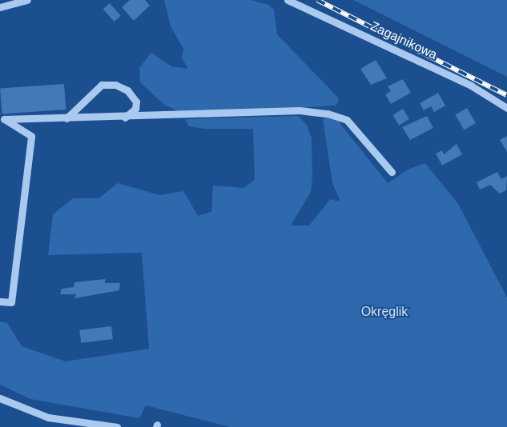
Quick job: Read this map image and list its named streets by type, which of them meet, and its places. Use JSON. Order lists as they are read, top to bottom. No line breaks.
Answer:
{"streets":{"street":["Zagajnikowa"]},"parks":["Okręglik"]}
